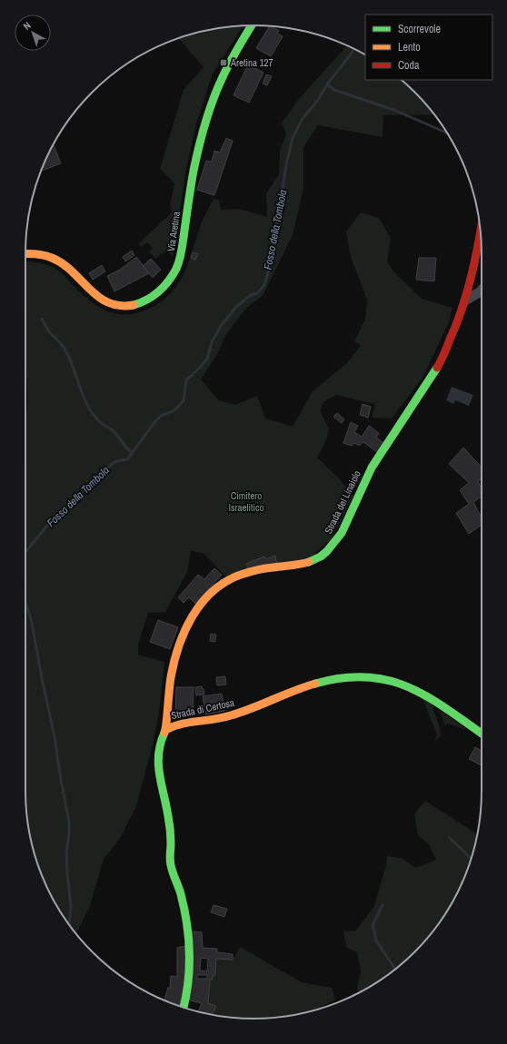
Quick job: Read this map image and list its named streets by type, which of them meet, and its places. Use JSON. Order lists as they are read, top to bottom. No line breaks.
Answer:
{"streets":{"street":["Via Aretina","Strada del Linaiolo","Strada di Certosa"]},"crossings":[["Strada del Linaiolo","Strada di Certosa"]],"water":["Fosso della Tombola"],"parks":["Cimitero Israelitico"],"places":{"transit":["Aretina 127"]},"legend":["Scorrevole","Lento","Coda"],"north":"top left"}
